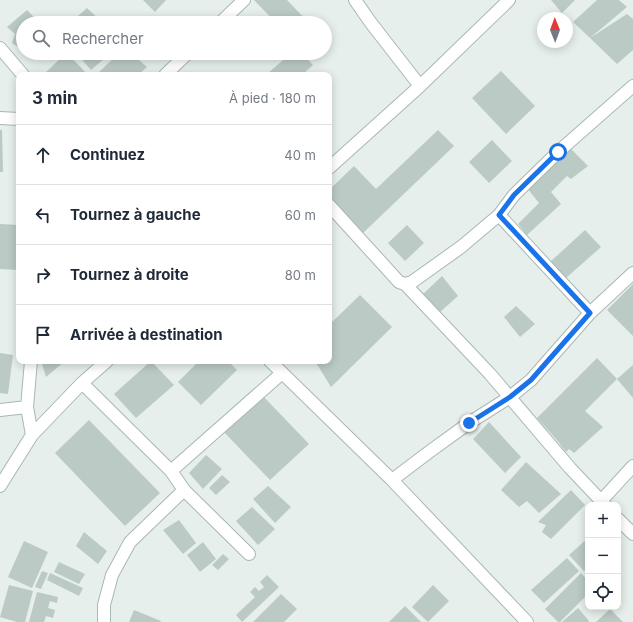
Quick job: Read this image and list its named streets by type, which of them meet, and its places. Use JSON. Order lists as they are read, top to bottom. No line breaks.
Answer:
{"north":"top","page":{"search":"Rechercher","heading":["3 min","À pied · 180 m"],"list":[["Continuez","40 m"],["Tournez à gauche","60 m"],["Tournez à droite","80 m"],"Arrivée à destination"],"map_buttons":["+","−"]}}
